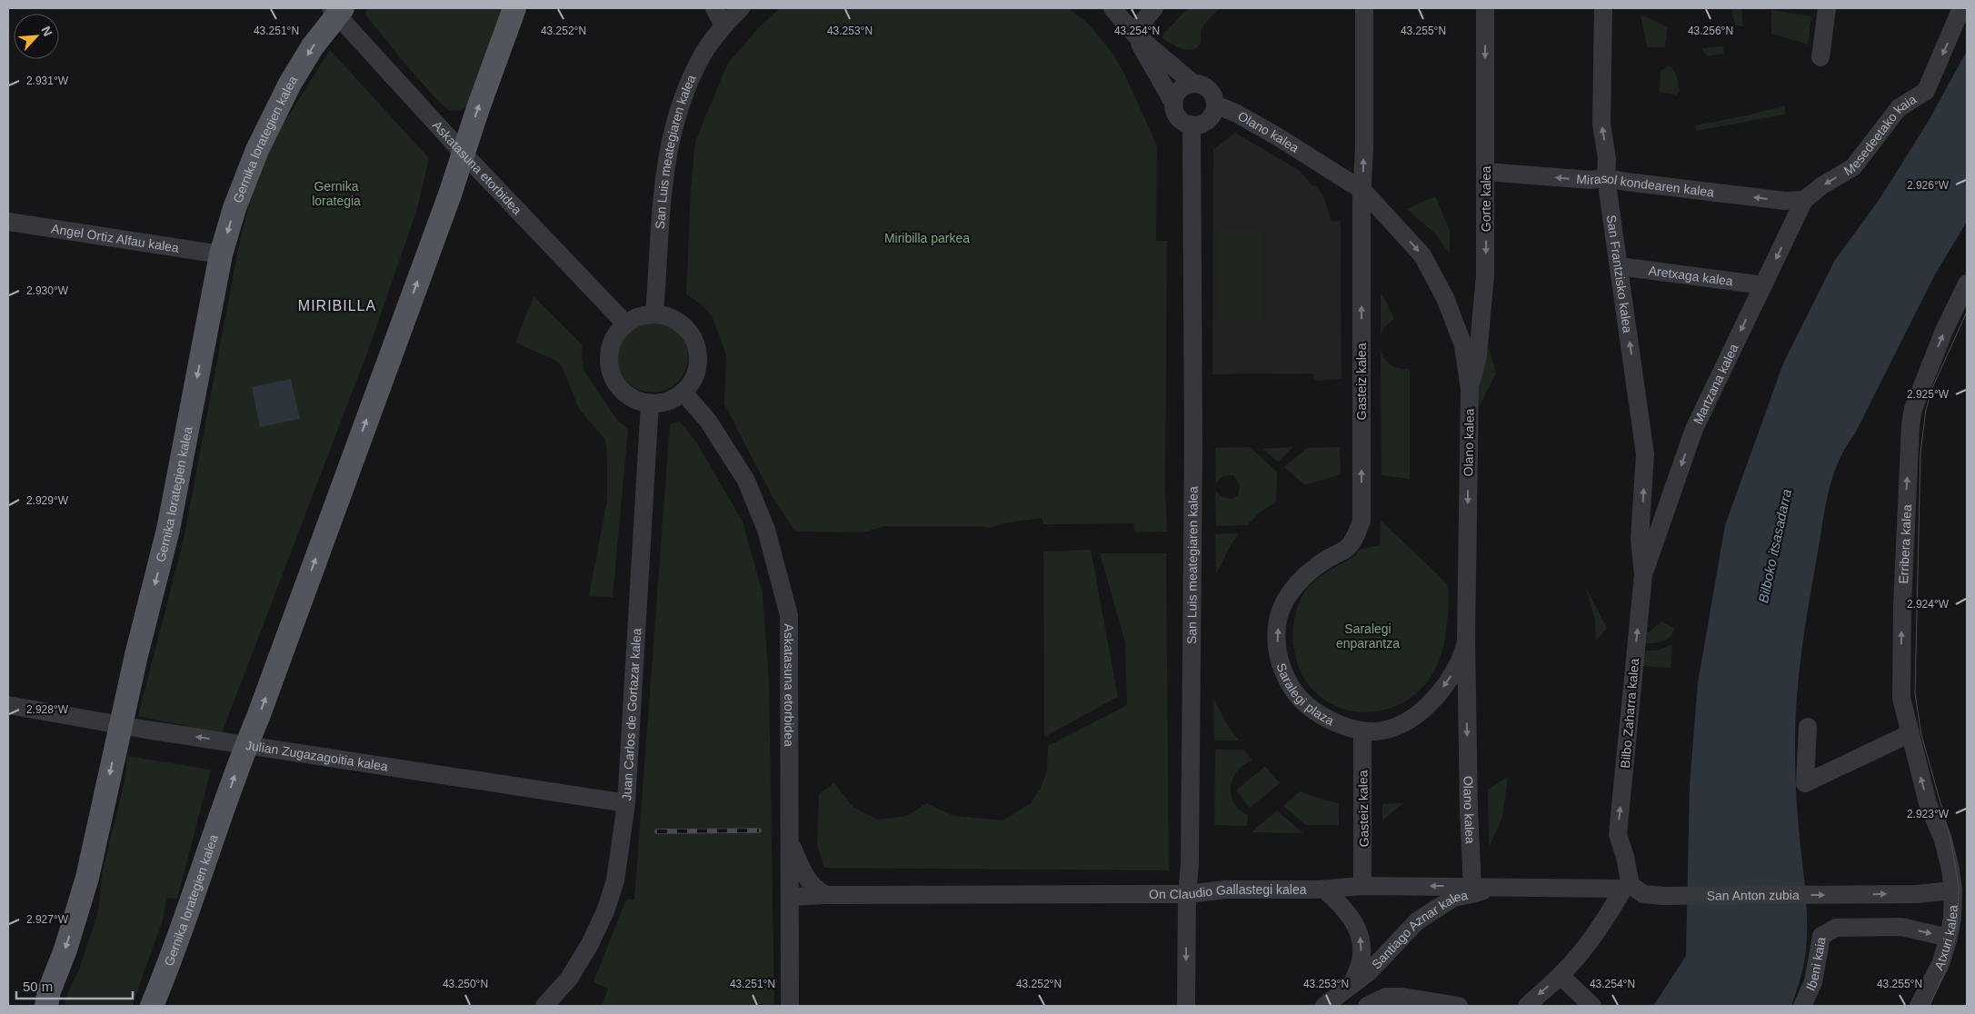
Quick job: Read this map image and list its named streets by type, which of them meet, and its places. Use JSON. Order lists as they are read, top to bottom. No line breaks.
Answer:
{"streets":{"main road":["Gernika lorategien kalea"],"street":["Olano kalea","Mesedeetako kaia","San Luis meategiaren kalea","Askatasuna etorbidea","Mirasol kondearen kalea","Gorte kalea","Angel Ortiz Alfau kalea","San Frantzisko kalea","Aretxaga kalea","Gasteiz kalea","Martzana kalea","Erribera kalea","Saralegi plaza","Bilbo Zaharra kalea","Juan Carlos de Gortazar kalea","Julian Zugazagoitia kalea","On Claudio Gallastegi kalea","San Anton zubia","Santiago Aznar kalea","Atxuri kalea","Ibeni kaia"]},"crossings":[["Olano kalea","San Luis meategiaren kalea"],["Olano kalea","Gorte kalea"],["Olano kalea","Gasteiz kalea"],["Olano kalea","Saralegi plaza"],["Olano kalea","On Claudio Gallastegi kalea"],["Olano kalea","Santiago Aznar kalea"],["Mesedeetako kaia","Mirasol kondearen kalea"],["Mesedeetako kaia","Martzana kalea"],["Gernika lorategien kalea","Askatasuna etorbidea"],["Gernika lorategien kalea","Angel Ortiz Alfau kalea"],["Gernika lorategien kalea","Julian Zugazagoitia kalea"],["San Luis meategiaren kalea","Askatasuna etorbidea"],["San Luis meategiaren kalea","Juan Carlos de Gortazar kalea"],["San Luis meategiaren kalea","On Claudio Gallastegi kalea"],["Askatasuna etorbidea","Juan Carlos de Gortazar kalea"],["Askatasuna etorbidea","On Claudio Gallastegi kalea"],["Mirasol kondearen kalea","Gorte kalea"],["Mirasol kondearen kalea","San Frantzisko kalea"],["Mirasol kondearen kalea","Martzana kalea"],["San Frantzisko kalea","Aretxaga kalea"],["San Frantzisko kalea","Bilbo Zaharra kalea"],["Aretxaga kalea","Martzana kalea"],["Gasteiz kalea","Saralegi plaza"],["Gasteiz kalea","On Claudio Gallastegi kalea"],["Martzana kalea","Bilbo Zaharra kalea"],["Erribera kalea","San Anton zubia"],["Erribera kalea","Atxuri kalea"],["Bilbo Zaharra kalea","On Claudio Gallastegi kalea"],["Juan Carlos de Gortazar kalea","Julian Zugazagoitia kalea"],["On Claudio Gallastegi kalea","San Anton zubia"],["On Claudio Gallastegi kalea","Santiago Aznar kalea"],["San Anton zubia","Atxuri kalea"],["Atxuri kalea","Ibeni kaia"]],"one_way":["Olano kalea","Mesedeetako kaia","Mirasol kondearen kalea","Gorte kalea","San Frantzisko kalea","Gasteiz kalea","Martzana kalea","Erribera kalea","Bilbo Zaharra kalea","San Anton zubia"],"districts":["MIRIBILLA"],"water":["Bilboko itsasadarra"],"parks":["Gernika lorategia","Miribilla parkea","Saralegi enparantza"],"scale_bar":"50 m","north":"top right","coordinates":["43.251°N","43.252°N","43.253°N","43.254°N","43.255°N","43.256°N","2.931°W","2.926°W","2.930°W","2.925°W","2.929°W","2.924°W","2.928°W","2.923°W","2.927°W","43.250°N"]}
